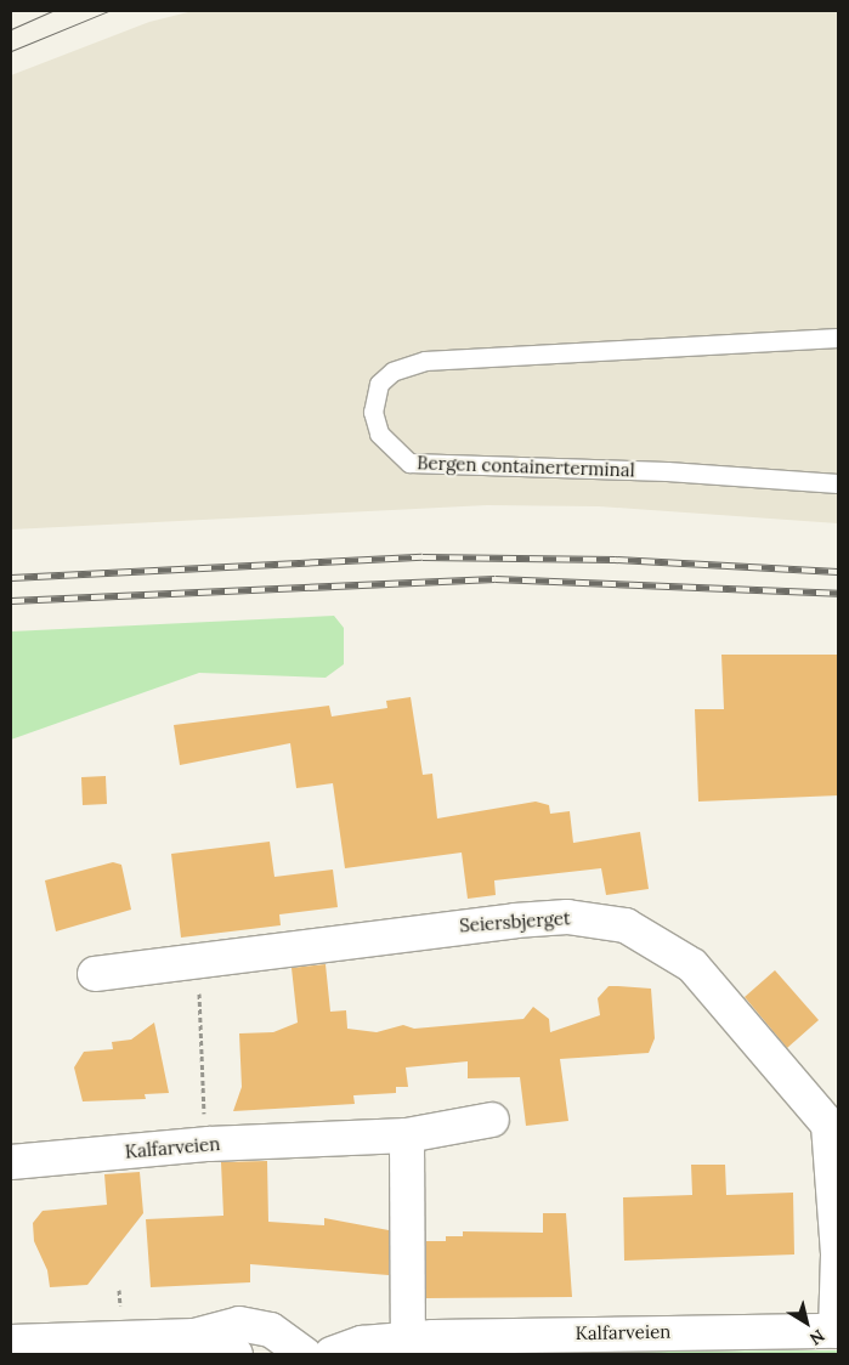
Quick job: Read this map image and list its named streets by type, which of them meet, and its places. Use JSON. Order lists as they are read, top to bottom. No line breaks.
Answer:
{"streets":{"street":["Seiersbjerget","Kalfarveien"],"lane":["Bergen containerterminal"]},"crossings":[["Seiersbjerget","Kalfarveien"]],"north":"bottom right"}
